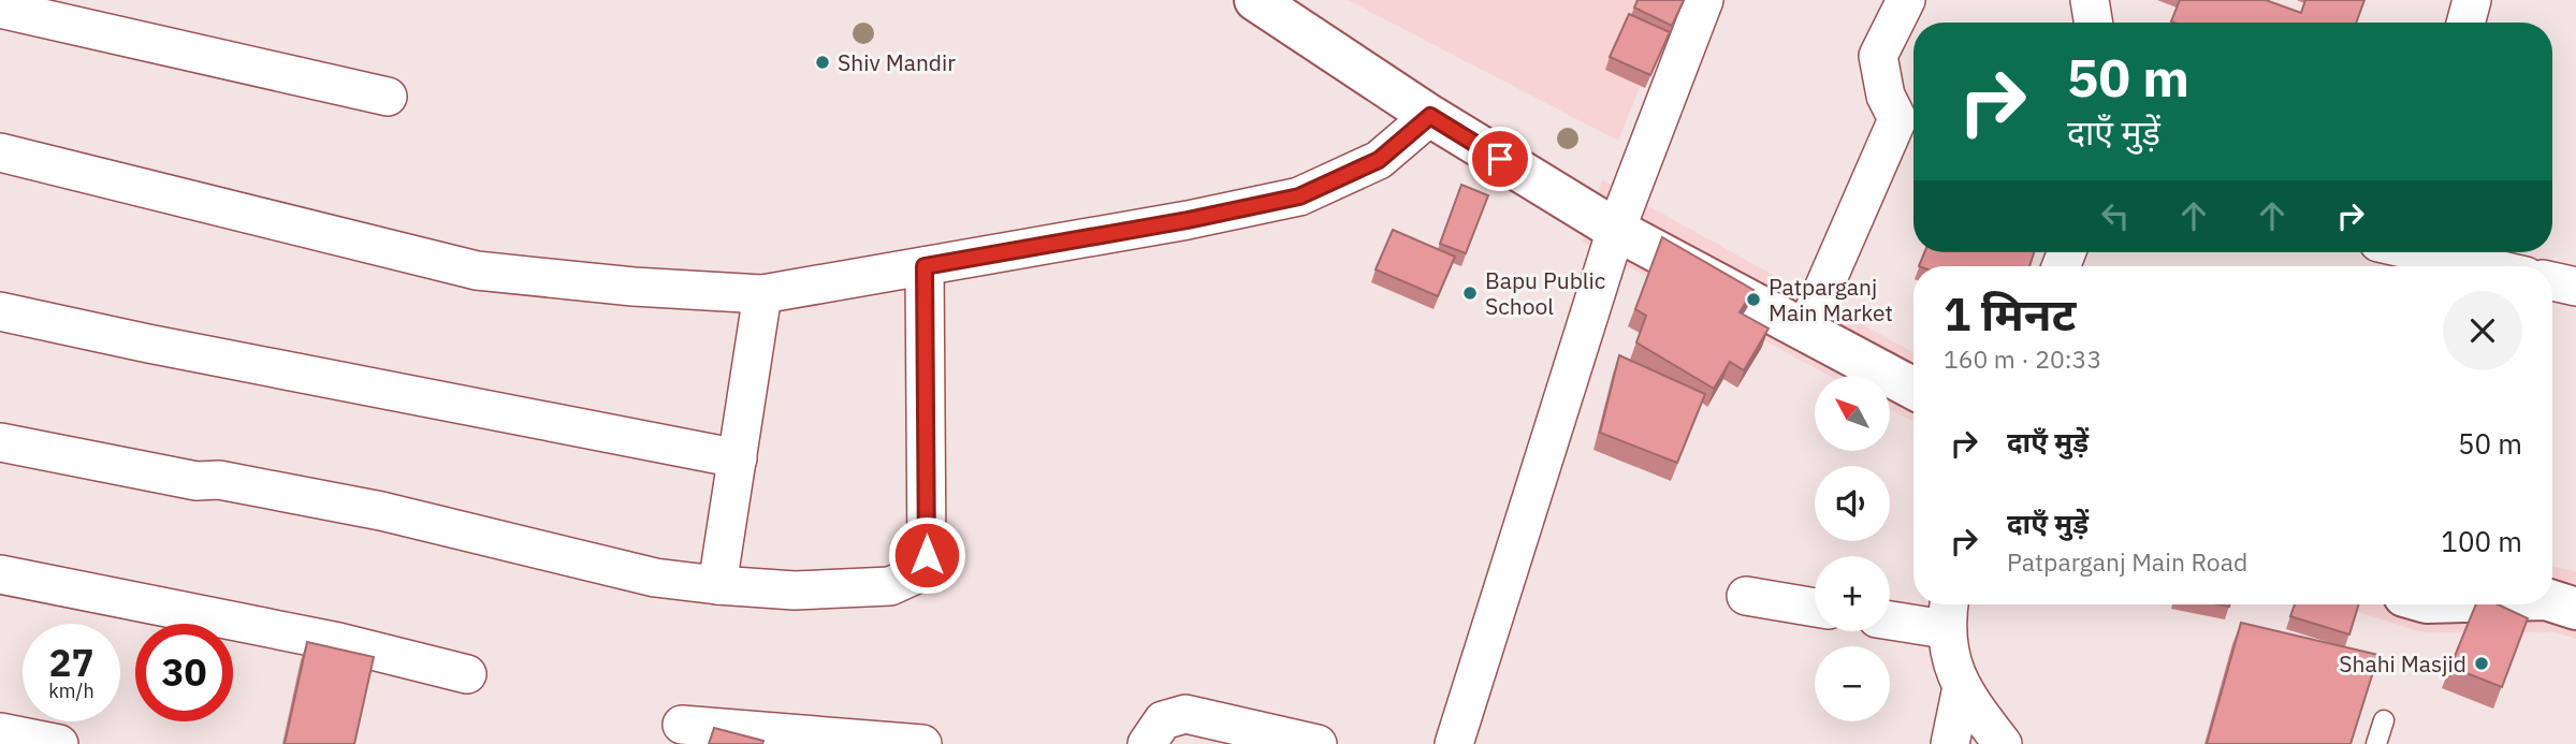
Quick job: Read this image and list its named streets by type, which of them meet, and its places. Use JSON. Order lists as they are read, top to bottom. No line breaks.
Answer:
{"places":["Shiv Mandir","Bapu Public School","Patparganj Main Market","Shahi Masjid"],"north":"top left","page":{"turn":["50 m","दाएँ मुड़ें"],"heading":["1 मिनट","160 m · 20:33"],"map_buttons":["+","−"],"list":[{"name":"दाएँ मुड़ें","value":"50 m"},{"name":"दाएँ मुड़ें","note":"Patparganj Main Road","value":"100 m"}],"speed":"27 km/h","limit":"30"}}
